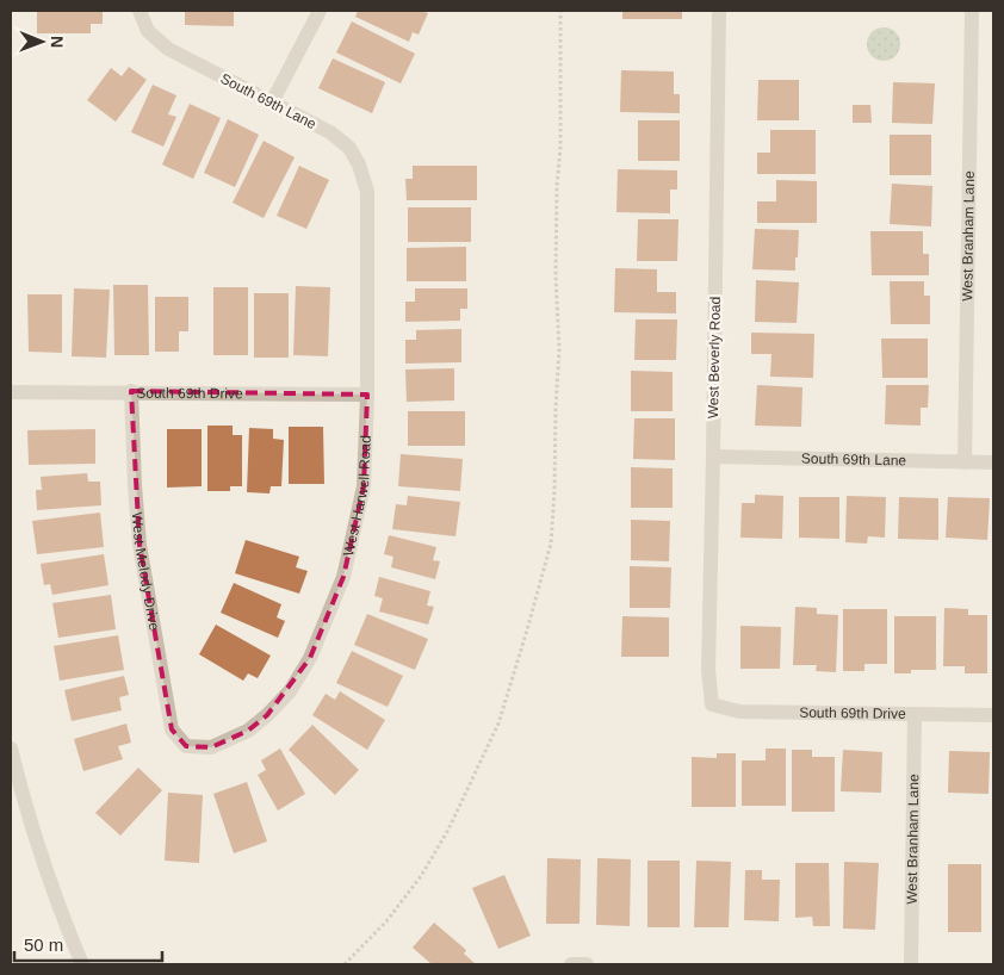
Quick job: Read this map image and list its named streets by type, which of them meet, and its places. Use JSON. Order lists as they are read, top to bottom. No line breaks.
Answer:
{"streets":{"street":["South 69th Lane","West Branham Lane","West Beverly Road","South 69th Drive","West Harwell Road","West Melody Drive"]},"crossings":[["South 69th Lane","West Branham Lane"],["South 69th Lane","West Beverly Road"],["South 69th Lane","West Harwell Road"],["West Branham Lane","South 69th Drive"],["West Beverly Road","South 69th Drive"],["South 69th Drive","West Harwell Road"],["South 69th Drive","West Melody Drive"],["West Harwell Road","West Melody Drive"]],"scale_bar":"50 m","north":"right"}
